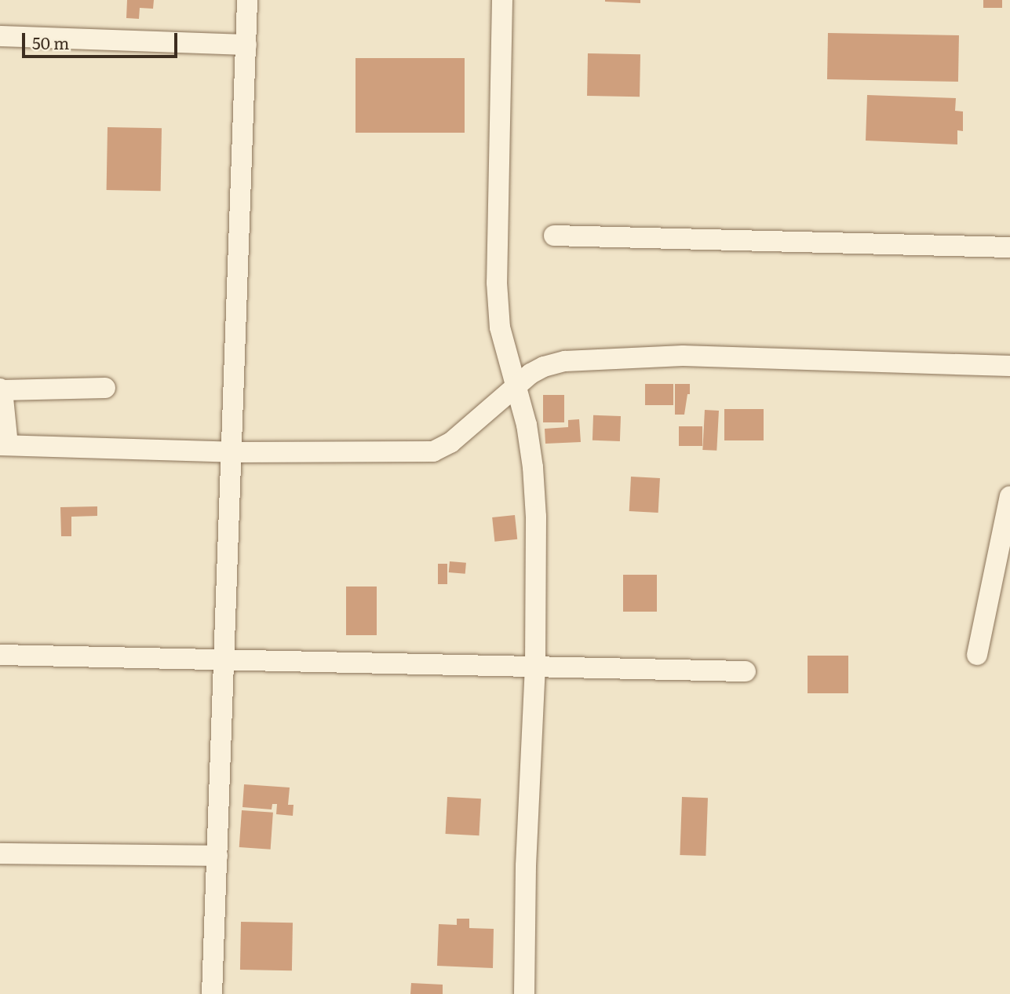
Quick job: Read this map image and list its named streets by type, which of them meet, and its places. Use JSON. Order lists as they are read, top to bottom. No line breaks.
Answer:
{"scale_bar":"50 m"}
